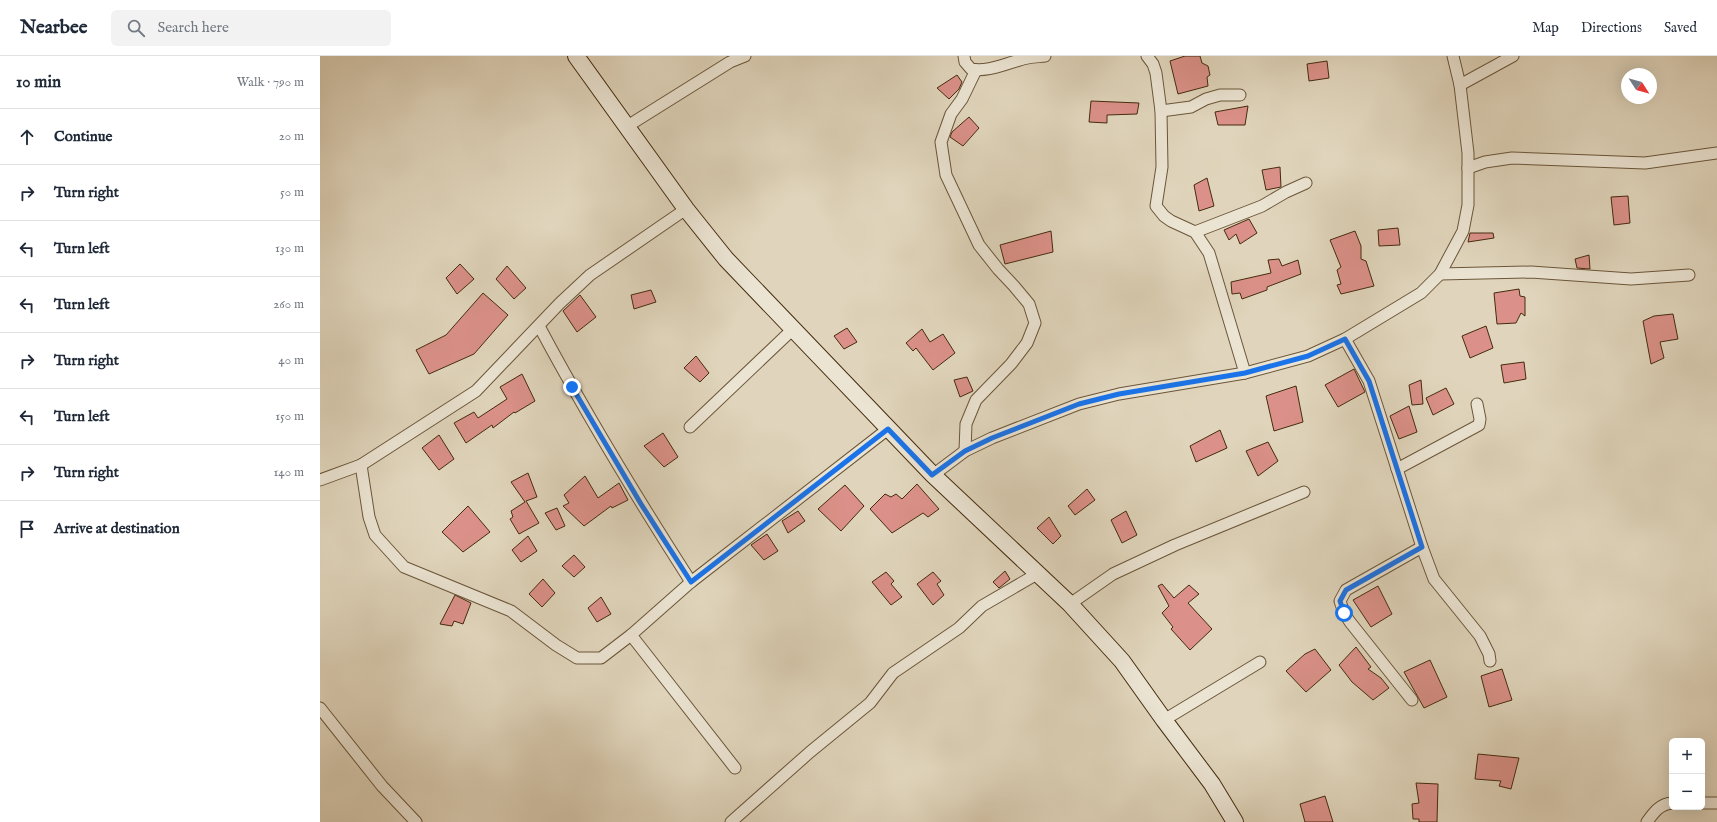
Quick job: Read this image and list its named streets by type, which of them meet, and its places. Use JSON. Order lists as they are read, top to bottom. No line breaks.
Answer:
{"north":"bottom right","page":{"header":"Nearbee","search":"Search here","nav":["Map","Directions","Saved"],"heading":["10 min","Walk · 790 m"],"list":[["Continue","20 m"],["Turn right","50 m"],["Turn left","130 m"],["Turn left","260 m"],["Turn right","40 m"],["Turn left","150 m"],["Turn right","140 m"],"Arrive at destination"],"map_buttons":["+","−"]}}
